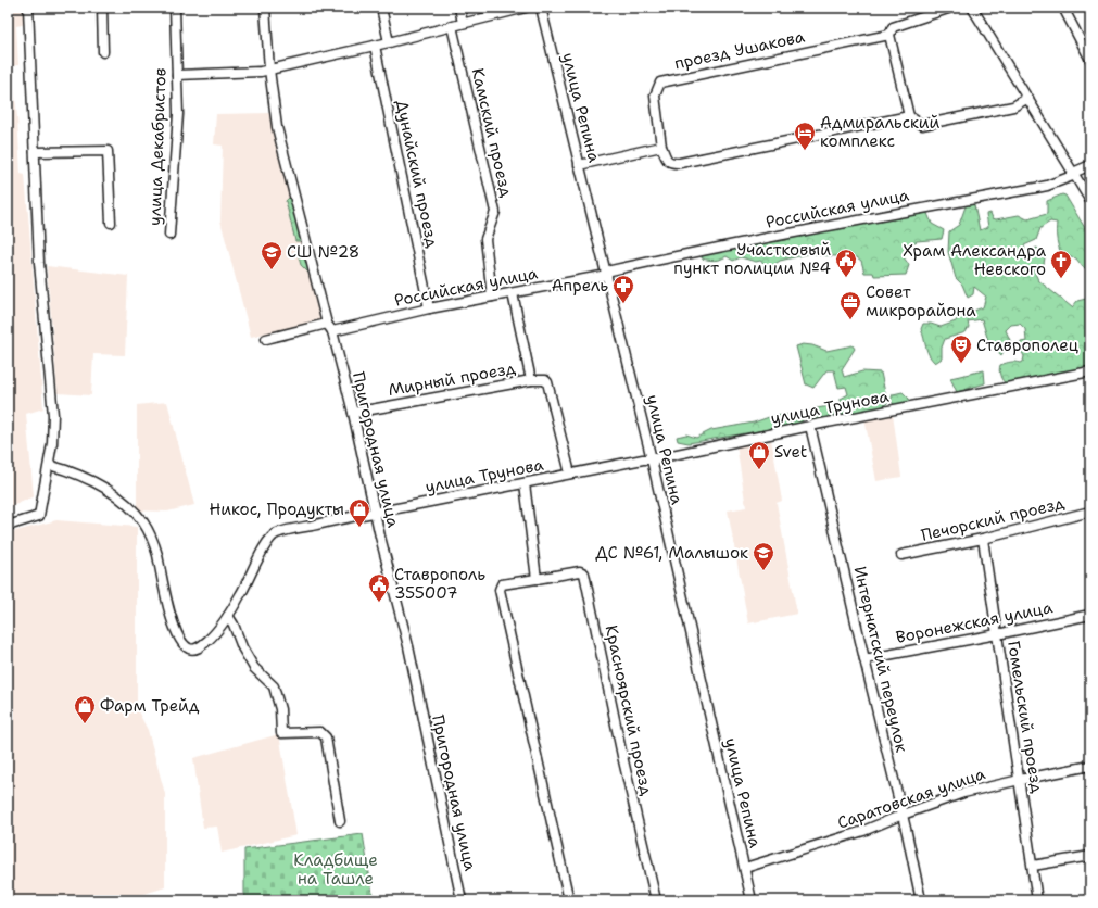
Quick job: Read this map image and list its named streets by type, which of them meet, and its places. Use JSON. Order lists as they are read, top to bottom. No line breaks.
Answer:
{"streets":{"street":["проезд Ушакова","улица Репина","Камский проезд","улица Декабристов","Дунайский проезд","Российская улица","Мирный проезд","улица Трунова","Пригородная улица","Печорский проезд","Воронежская улица","Интернатский переулок","Красноярский проезд","Гомельский проезд","Саратовская улица"]},"crossings":[["улица Репина","Российская улица"],["улица Репина","улица Трунова"],["улица Репина","Саратовская улица"],["Камский проезд","Российская улица"],["Дунайский проезд","Российская улица"],["Российская улица","Мирный проезд"],["Российская улица","Пригородная улица"],["Мирный проезд","улица Трунова"],["Мирный проезд","Пригородная улица"],["улица Трунова","Пригородная улица"],["улица Трунова","Интернатский переулок"],["Печорский проезд","Гомельский проезд"],["Воронежская улица","Интернатский переулок"],["Воронежская улица","Гомельский проезд"],["Интернатский переулок","Саратовская улица"],["Гомельский проезд","Саратовская улица"]],"parks":["Кладбище на Ташле"],"places":{"hotel":["Адмиральский комплекс"],"school or university":["СШ №28","ДС №61, Малышок"],"public building":["Участковый пункт полиции №4","Ставрополь 355007"],"church":["Храм Александра Невского"],"pharmacy":["Апрель"],"office":["Совет микрорайона"],"theatre":["Ставрополец"],"shop":["Svet","Никос, Продукты","Фарм Трейд"]}}
